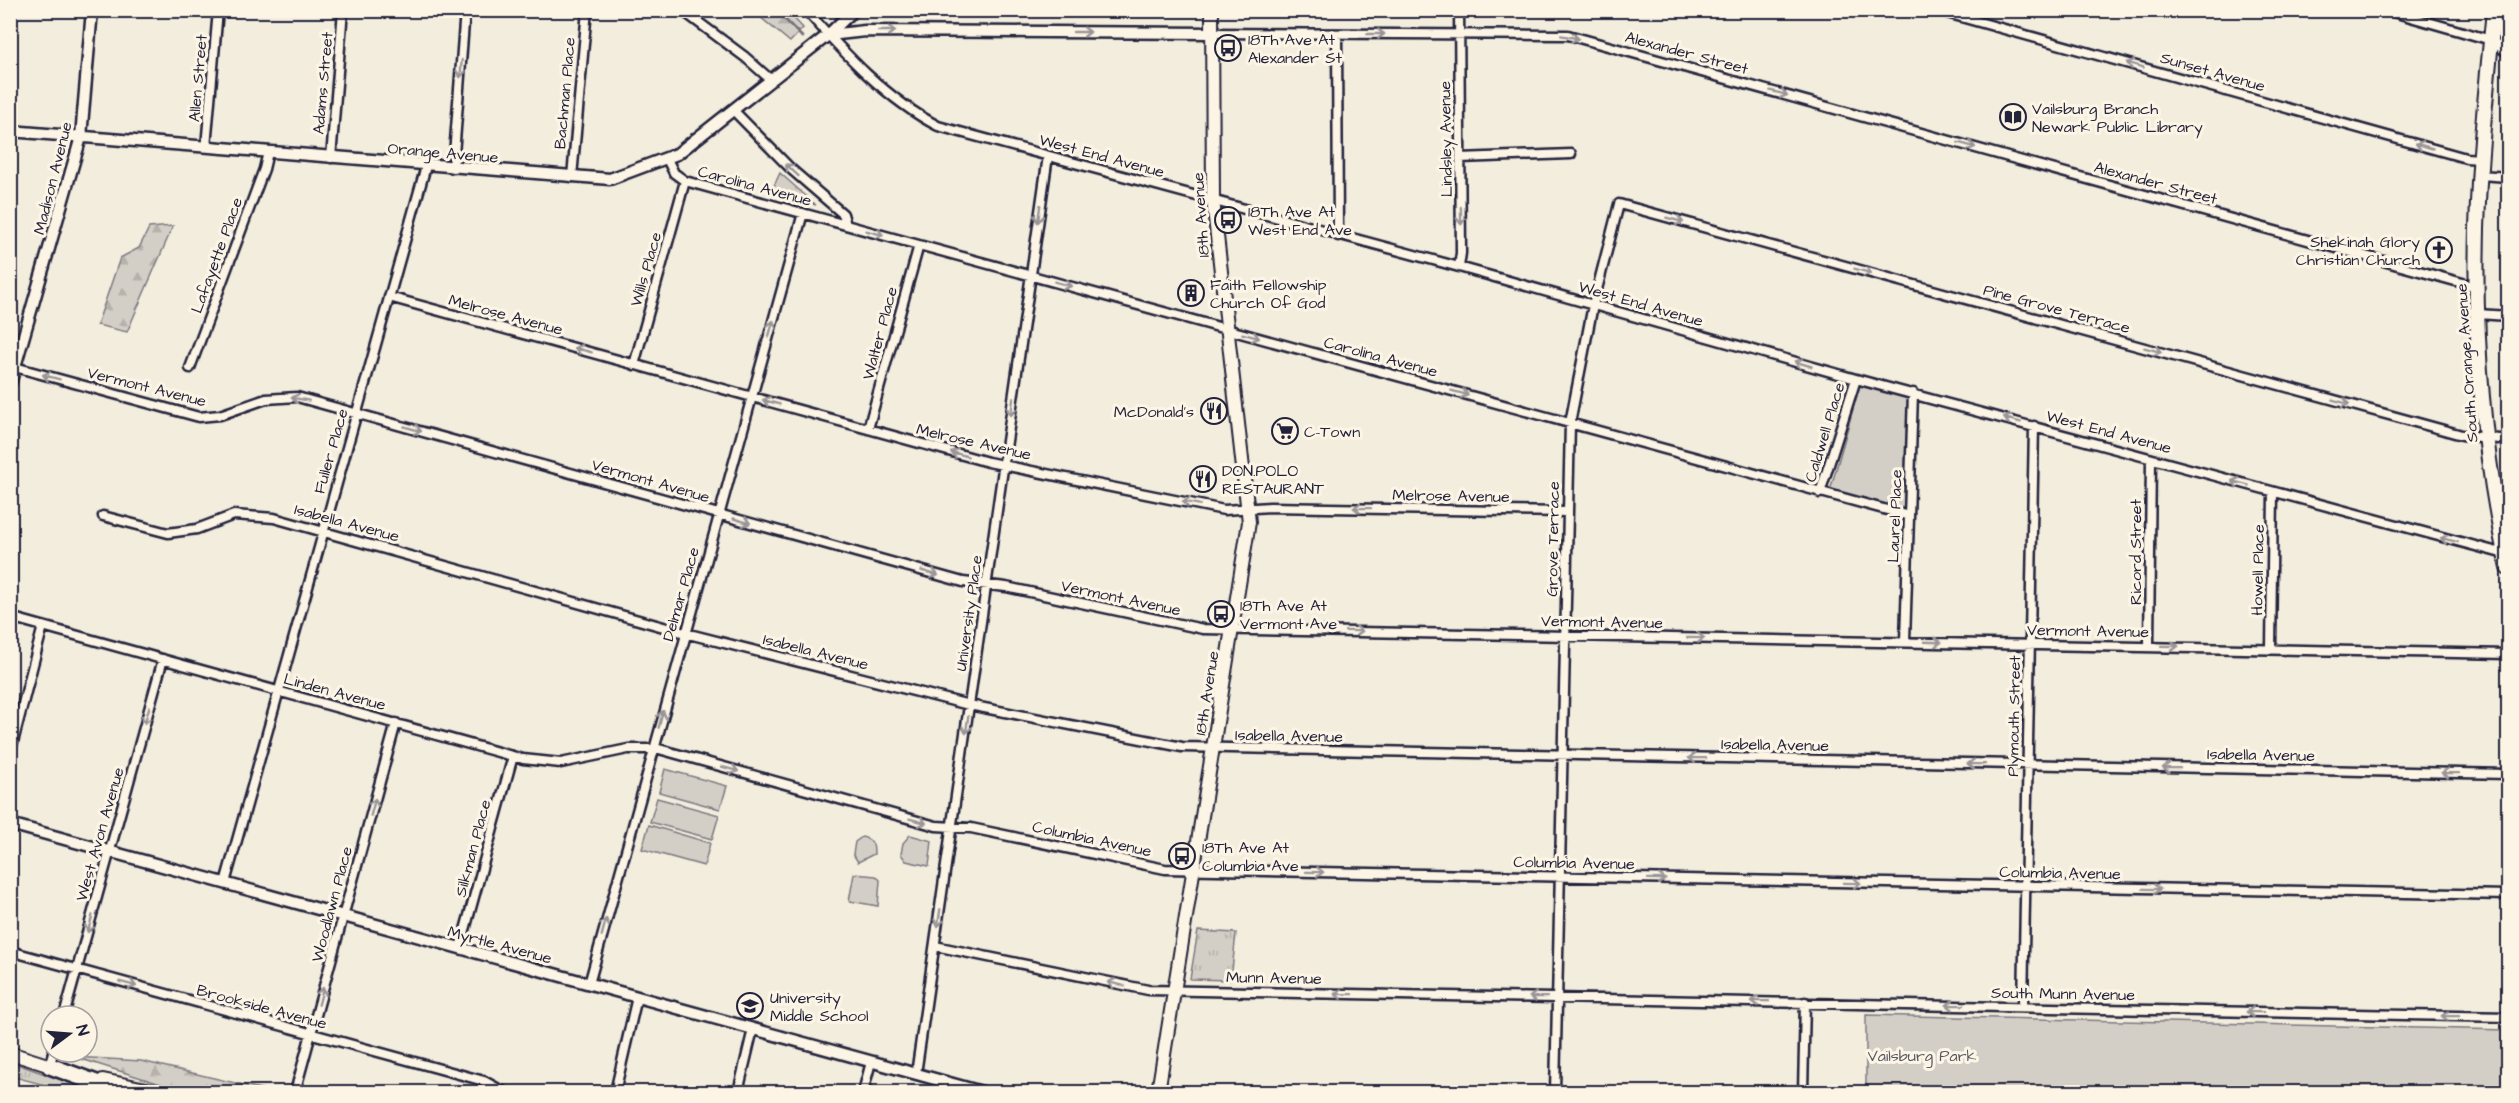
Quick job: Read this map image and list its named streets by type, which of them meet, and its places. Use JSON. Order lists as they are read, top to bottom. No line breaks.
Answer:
{"streets":{"main road":["18th Avenue","South Orange Avenue"],"street":["Alexander Street","Sunset Avenue","Allen Street","Adams Street","Bachman Place","Lindsley Avenue","Orange Avenue","West End Avenue","Madison Avenue","Carolina Avenue","Lafayette Place","Wills Place","Pine Grove Terrace","Melrose Avenue","Walter Place","Vermont Avenue","Caldwell Place","Fuller Place","Laurel Place","Isabella Avenue","Grove Terrace","Ricord Street","Howell Place","Delmar Place","University Place","Linden Avenue","Plymouth Street","West Avon Avenue","Columbia Avenue","Silkman Place","Woodlawn Place","Myrtle Avenue","Munn Avenue","South Munn Avenue","Brookside Avenue"]},"crossings":[["Alexander Street","Lindsley Avenue"],["Alexander Street","Orange Avenue"],["Alexander Street","West End Avenue"],["Alexander Street","18th Avenue"],["Alexander Street","South Orange Avenue"],["Sunset Avenue","South Orange Avenue"],["Allen Street","Orange Avenue"],["Adams Street","Orange Avenue"],["Bachman Place","Orange Avenue"],["Lindsley Avenue","West End Avenue"],["Orange Avenue","West End Avenue"],["Orange Avenue","Madison Avenue"],["Orange Avenue","Carolina Avenue"],["Orange Avenue","Lafayette Place"],["Orange Avenue","Fuller Place"],["West End Avenue","18th Avenue"],["West End Avenue","South Orange Avenue"],["West End Avenue","Caldwell Place"],["West End Avenue","Laurel Place"],["West End Avenue","Grove Terrace"],["West End Avenue","Ricord Street"],["West End Avenue","Howell Place"],["West End Avenue","University Place"],["West End Avenue","Plymouth Street"],["Madison Avenue","Vermont Avenue"],["Carolina Avenue","18th Avenue"],["Carolina Avenue","Wills Place"],["Carolina Avenue","Walter Place"],["Carolina Avenue","Caldwell Place"],["Carolina Avenue","Laurel Place"],["Carolina Avenue","Grove Terrace"],["Carolina Avenue","Delmar Place"],["Carolina Avenue","University Place"],["18th Avenue","Melrose Avenue"],["18th Avenue","Vermont Avenue"],["18th Avenue","Isabella Avenue"],["18th Avenue","Columbia Avenue"],["18th Avenue","Munn Avenue"],["Wills Place","Melrose Avenue"],["Pine Grove Terrace","South Orange Avenue"],["Pine Grove Terrace","Grove Terrace"],["Melrose Avenue","Walter Place"],["Melrose Avenue","Fuller Place"],["Melrose Avenue","Grove Terrace"],["Melrose Avenue","Delmar Place"],["Melrose Avenue","University Place"],["Vermont Avenue","Fuller Place"],["Vermont Avenue","Laurel Place"],["Vermont Avenue","Grove Terrace"],["Vermont Avenue","Ricord Street"],["Vermont Avenue","Howell Place"],["Vermont Avenue","Delmar Place"],["Vermont Avenue","University Place"],["Vermont Avenue","Plymouth Street"],["Fuller Place","Isabella Avenue"],["Fuller Place","Linden Avenue"],["Fuller Place","Myrtle Avenue"],["Isabella Avenue","Grove Terrace"],["Isabella Avenue","Delmar Place"],["Isabella Avenue","University Place"],["Isabella Avenue","Plymouth Street"],["Grove Terrace","Columbia Avenue"],["Grove Terrace","Munn Avenue"],["Delmar Place","Linden Avenue"],["Delmar Place","Columbia Avenue"],["Delmar Place","Myrtle Avenue"],["University Place","Columbia Avenue"],["University Place","Myrtle Avenue"],["University Place","Munn Avenue"],["Linden Avenue","West Avon Avenue"],["Linden Avenue","Columbia Avenue"],["Linden Avenue","Silkman Place"],["Linden Avenue","Woodlawn Place"],["Plymouth Street","Columbia Avenue"],["Plymouth Street","South Munn Avenue"],["West Avon Avenue","Myrtle Avenue"],["West Avon Avenue","Brookside Avenue"],["Silkman Place","Myrtle Avenue"],["Woodlawn Place","Myrtle Avenue"],["Woodlawn Place","Brookside Avenue"],["Munn Avenue","South Munn Avenue"]],"one_way":["Alexander Street","Sunset Avenue","Lindsley Avenue","West End Avenue","Pine Grove Terrace","Melrose Avenue","Isabella Avenue","Delmar Place","University Place","West Avon Avenue","Columbia Avenue","Woodlawn Place","Munn Avenue","South Munn Avenue","Brookside Avenue"],"parks":["Vailsburg Park"],"places":{"bus stop":["18Th Ave At Alexander St","18Th Ave At West End Ave","18Th Ave At Vermont Ave","18Th Ave At Columbia Ave"],"library":["Vailsburg Branch Newark Public Library"],"church":["Shekinah Glory Christian Church"],"building":["Faith Fellowship Church Of God"],"restaurant":["McDonald's","DON.POLO RESTAURANT"],"supermarket":["C-Town"],"school or university":["University Middle School"]},"north":"right"}
